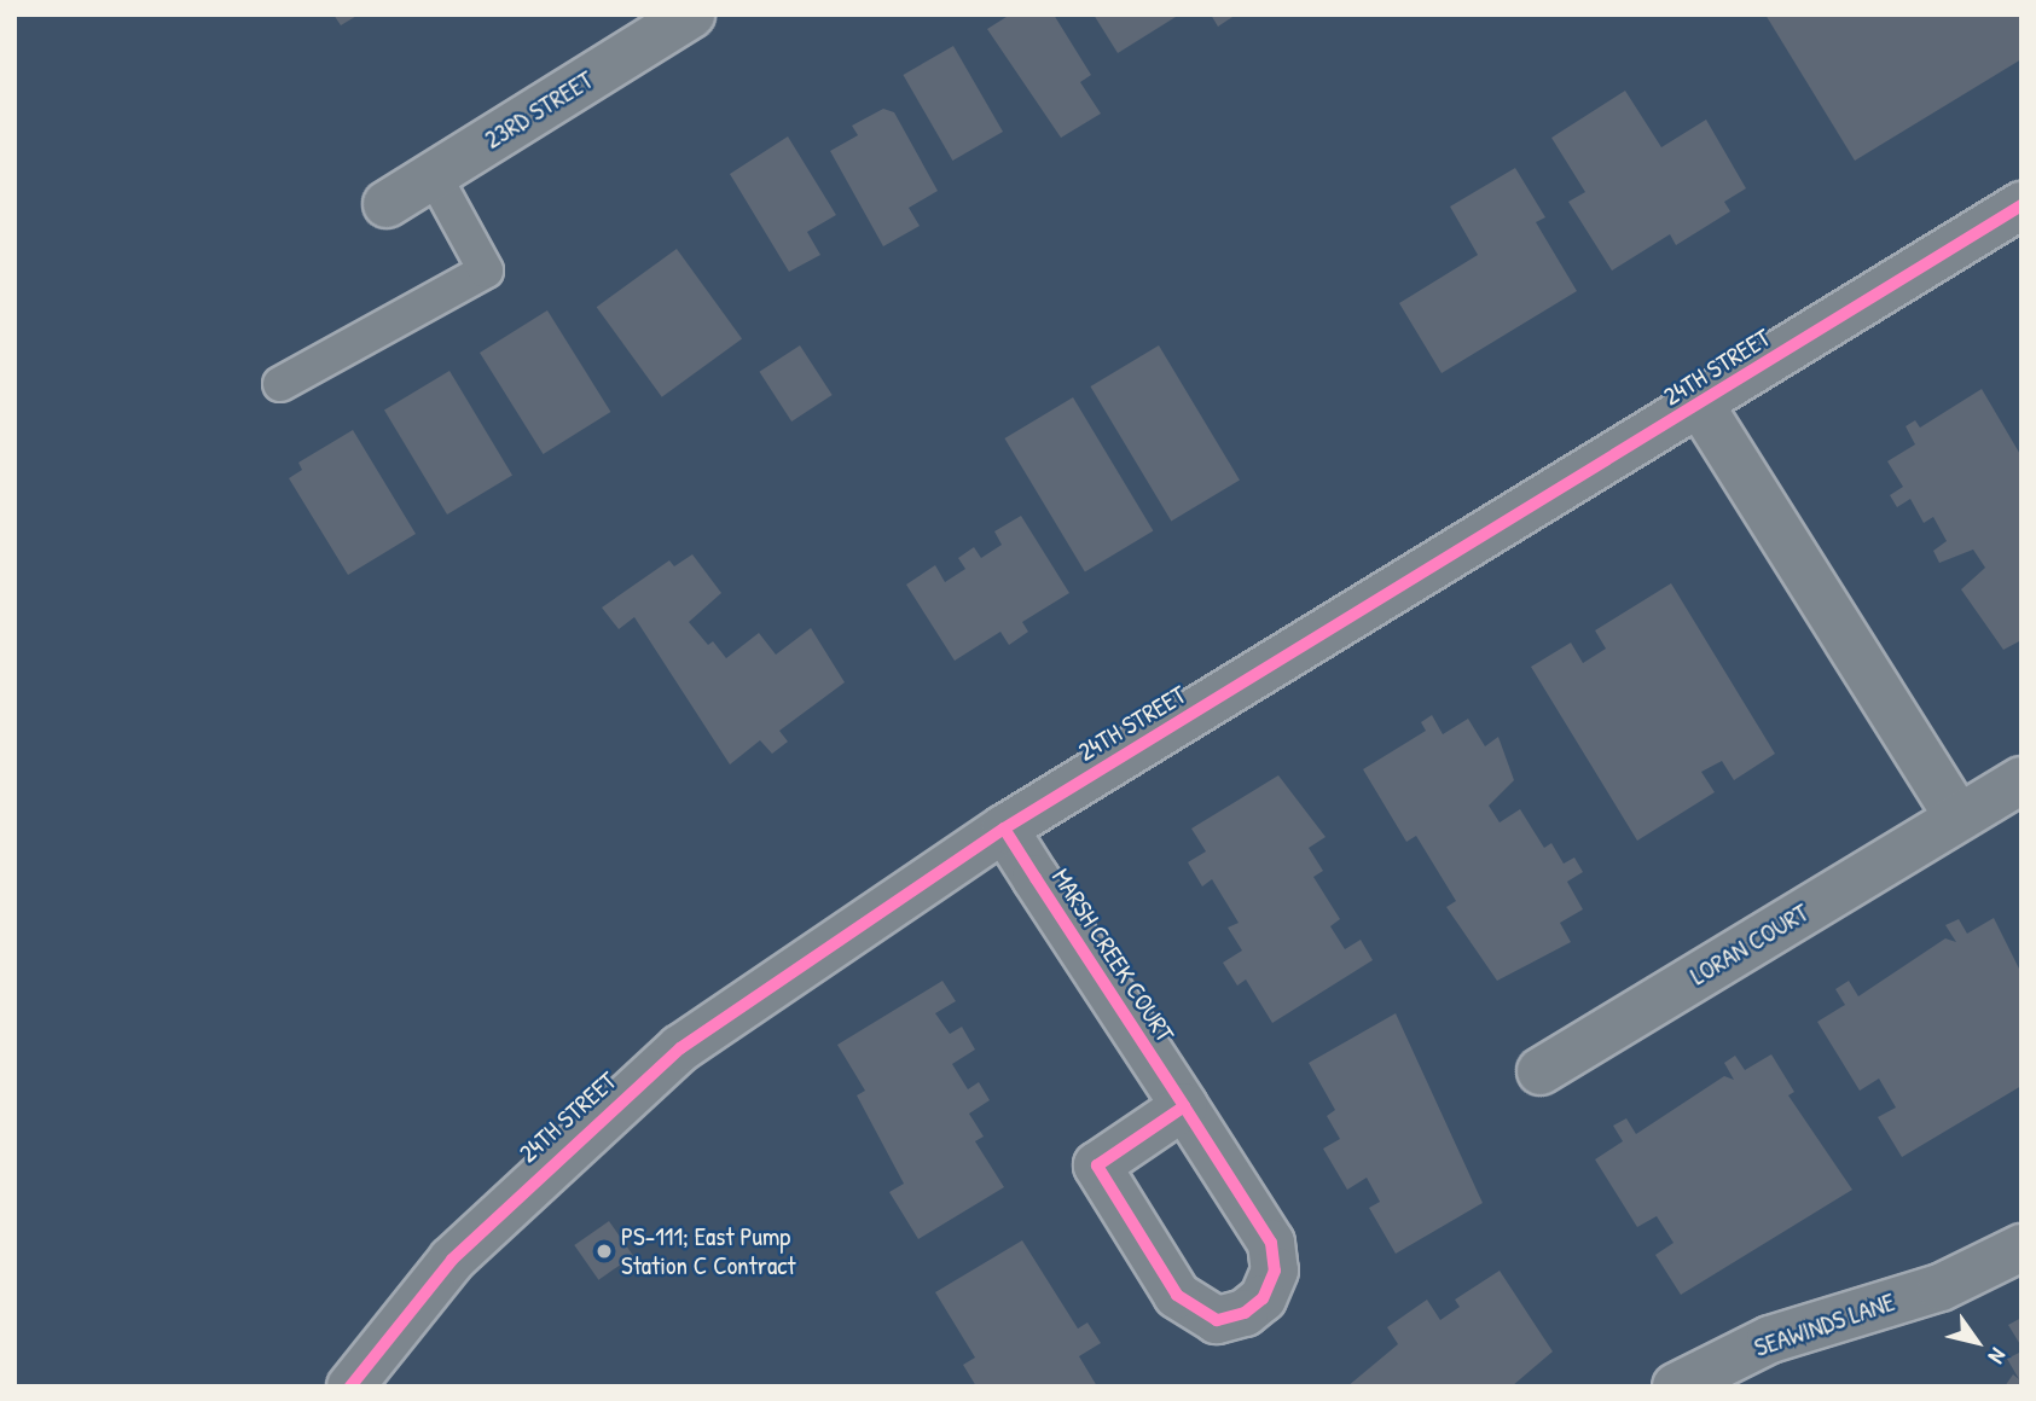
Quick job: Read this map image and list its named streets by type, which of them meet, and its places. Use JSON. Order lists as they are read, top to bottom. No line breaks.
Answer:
{"streets":{"street":["23RD STREET","24TH STREET","LORAN COURT","MARSH CREEK COURT","SEAWINDS LANE"]},"crossings":[["24TH STREET","MARSH CREEK COURT"]],"places":["PS-111; East Pump Station C Contract"],"north":"bottom right"}
